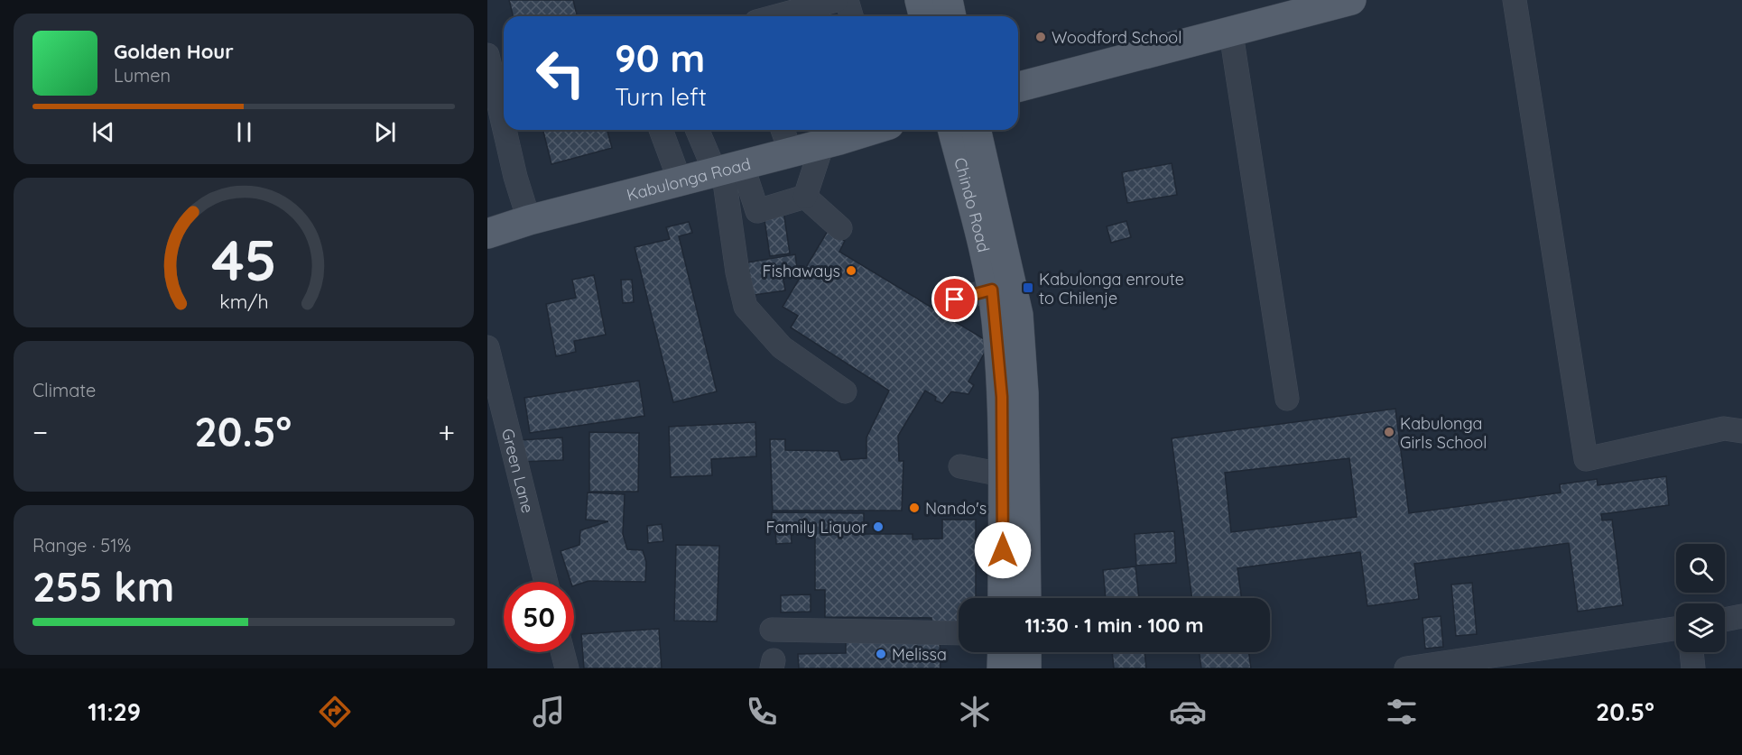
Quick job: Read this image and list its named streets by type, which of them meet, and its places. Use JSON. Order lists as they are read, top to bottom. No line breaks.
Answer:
{"streets":{"main road":["Kabulonga Road","Chindo Road"],"street":["Green Lane"]},"places":{"other":["Woodford School","Fishaways","Kabulonga Girls School","Nando's","Family Liquor","Melissa"],"transit":["Kabulonga enroute to Chilenje"]},"page":{"turn":["90 m","Turn left"],"song":["Golden Hour","Lumen"],"tile":["Climate",["Range · 51%","255 km"]],"heat":["−","20.5°","+"],"limit":"50","trip":"11:30 · 1 min · 100 m","tabs":["11:29","20.5°"],"gauge":["45","km/h"]}}
